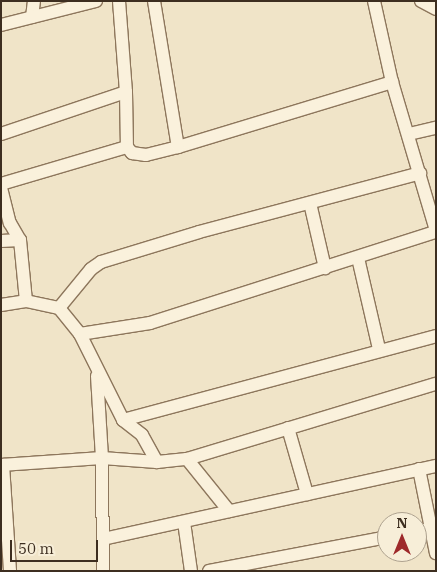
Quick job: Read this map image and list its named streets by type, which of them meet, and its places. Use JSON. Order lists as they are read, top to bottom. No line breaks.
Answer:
{"scale_bar":"50 m","north":"top"}
